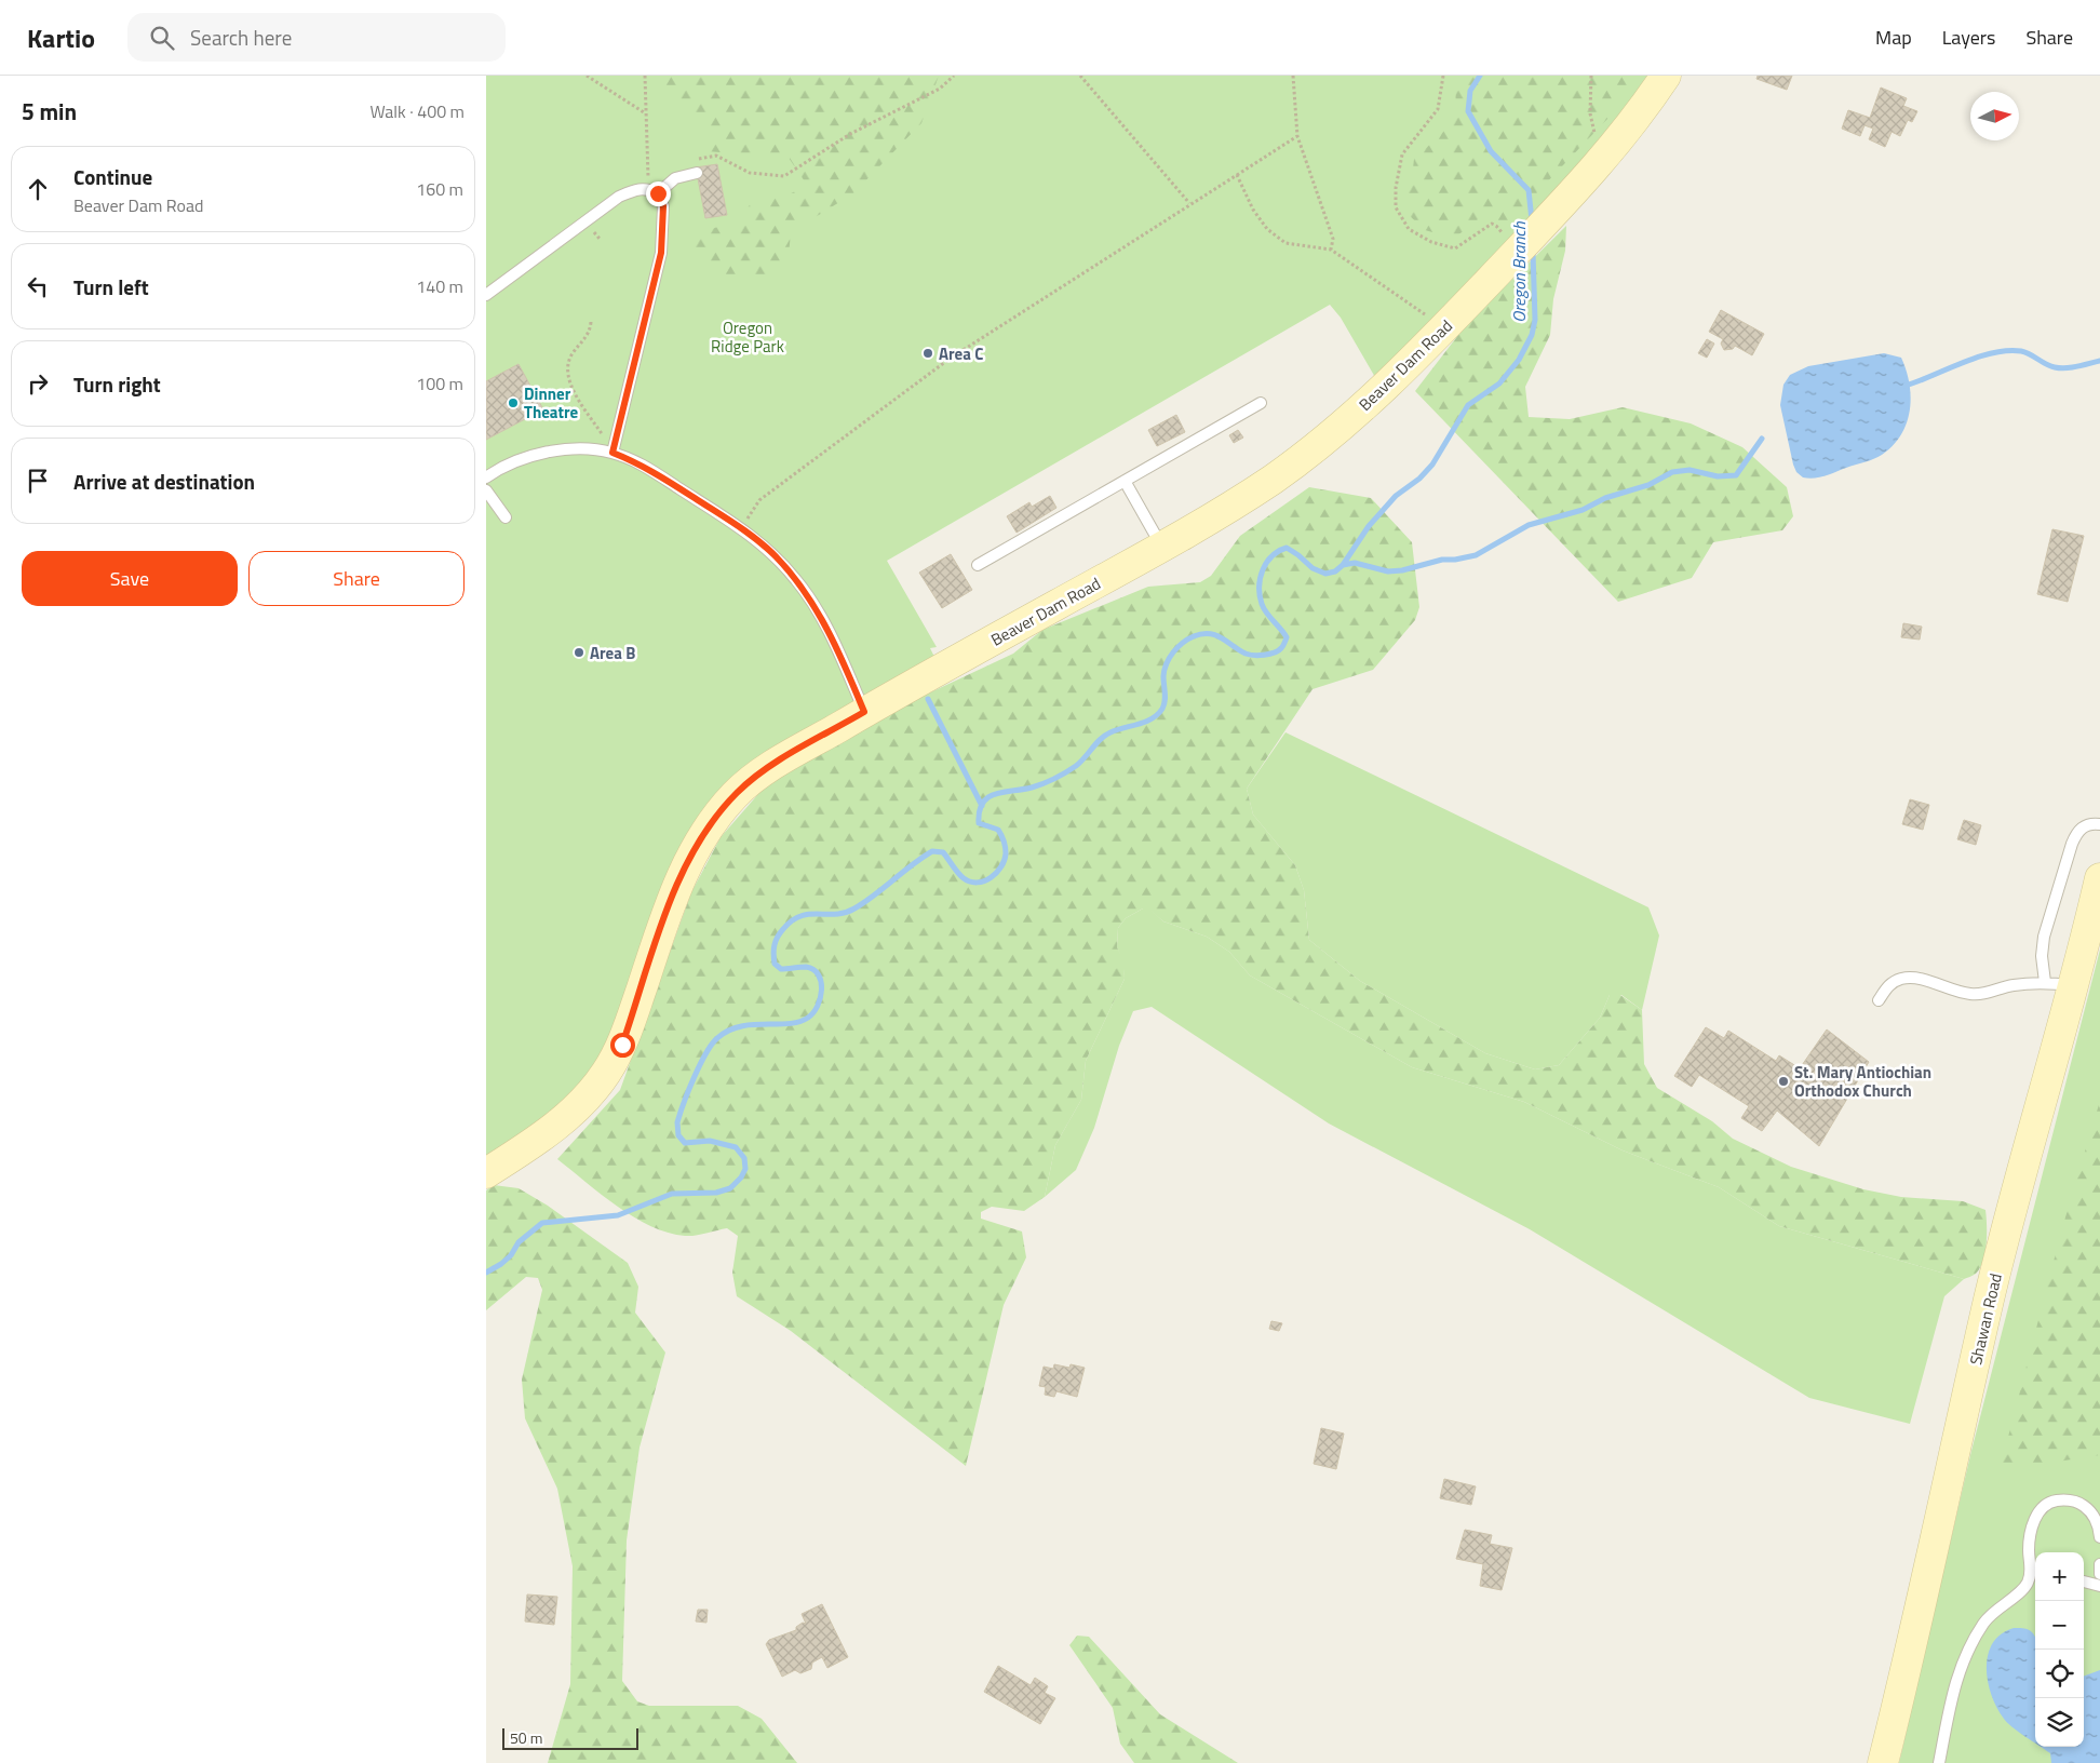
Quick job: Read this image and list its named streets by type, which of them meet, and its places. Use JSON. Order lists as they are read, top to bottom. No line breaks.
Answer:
{"streets":{"street":["Beaver Dam Road","Shawan Road"]},"water":["Oregon Branch"],"parks":["Oregon Ridge Park"],"places":["Area C","Dinner Theatre","Area B","St. Mary Antiochian Orthodox Church"],"scale_bar":"50 m","north":"right","page":{"header":"Kartio","search":"Search here","nav":["Map","Layers","Share"],"heading":["5 min","Walk · 400 m"],"list":[["Continue","Beaver Dam Road","160 m"],["Turn left","140 m"],["Turn right","100 m"],"Arrive at destination"],"buttons":["Save","Share"],"map_buttons":["+","−"],"scale":"50 m"}}
